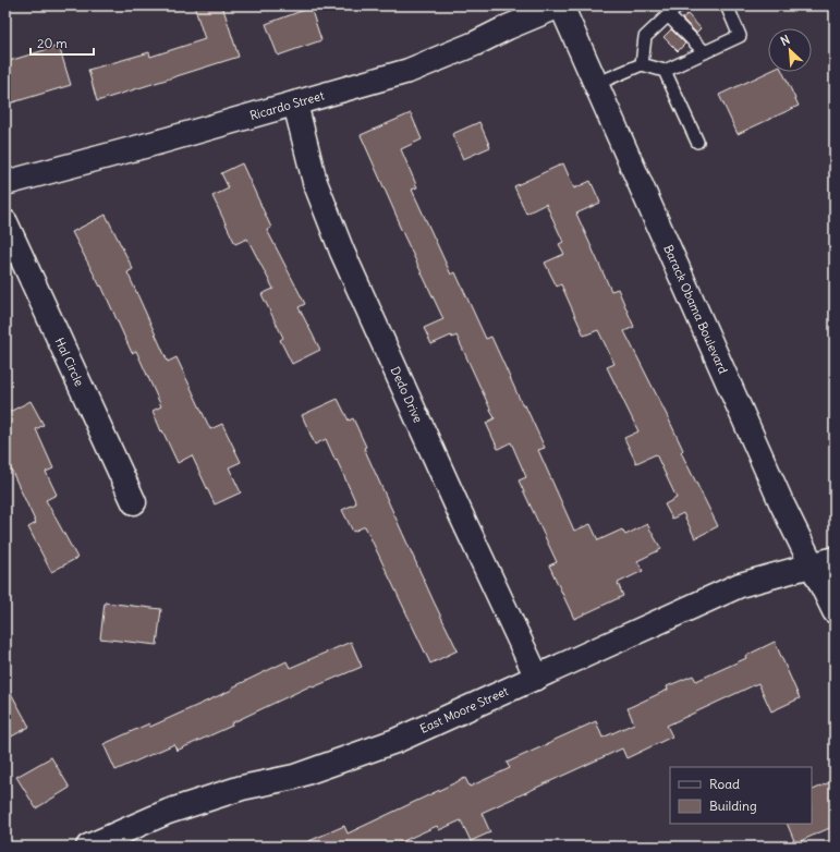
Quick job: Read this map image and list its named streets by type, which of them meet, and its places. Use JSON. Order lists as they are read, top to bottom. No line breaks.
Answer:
{"streets":{"street":["Ricardo Street","Barack Obama Boulevard","Hal Circle","Dedo Drive","East Moore Street"]},"crossings":[["Ricardo Street","Barack Obama Boulevard"],["Ricardo Street","Dedo Drive"],["Barack Obama Boulevard","East Moore Street"],["Dedo Drive","East Moore Street"]],"legend":["Road","Building"],"scale_bar":"20 m","north":"top left"}
